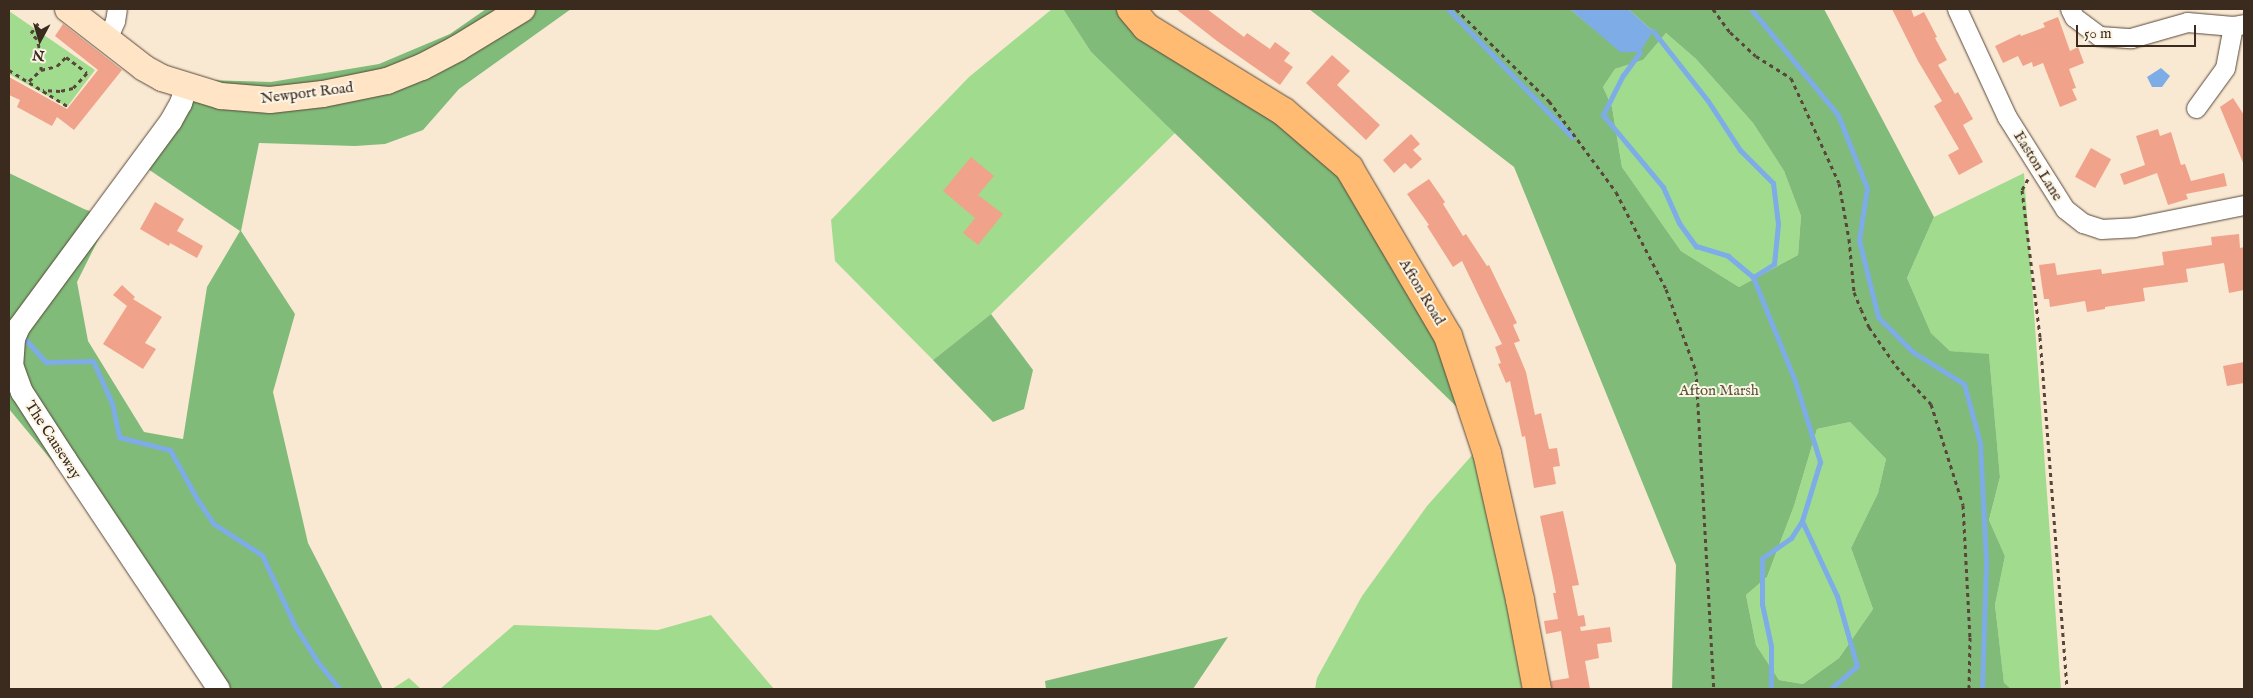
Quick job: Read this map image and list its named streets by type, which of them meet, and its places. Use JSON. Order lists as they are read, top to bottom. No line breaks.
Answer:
{"streets":{"main road":["Newport Road","Afton Road"],"street":["Easton Lane","The Causeway"]},"crossings":[["Newport Road","The Causeway"]],"parks":["Afton Marsh"],"scale_bar":"50 m","north":"bottom"}
